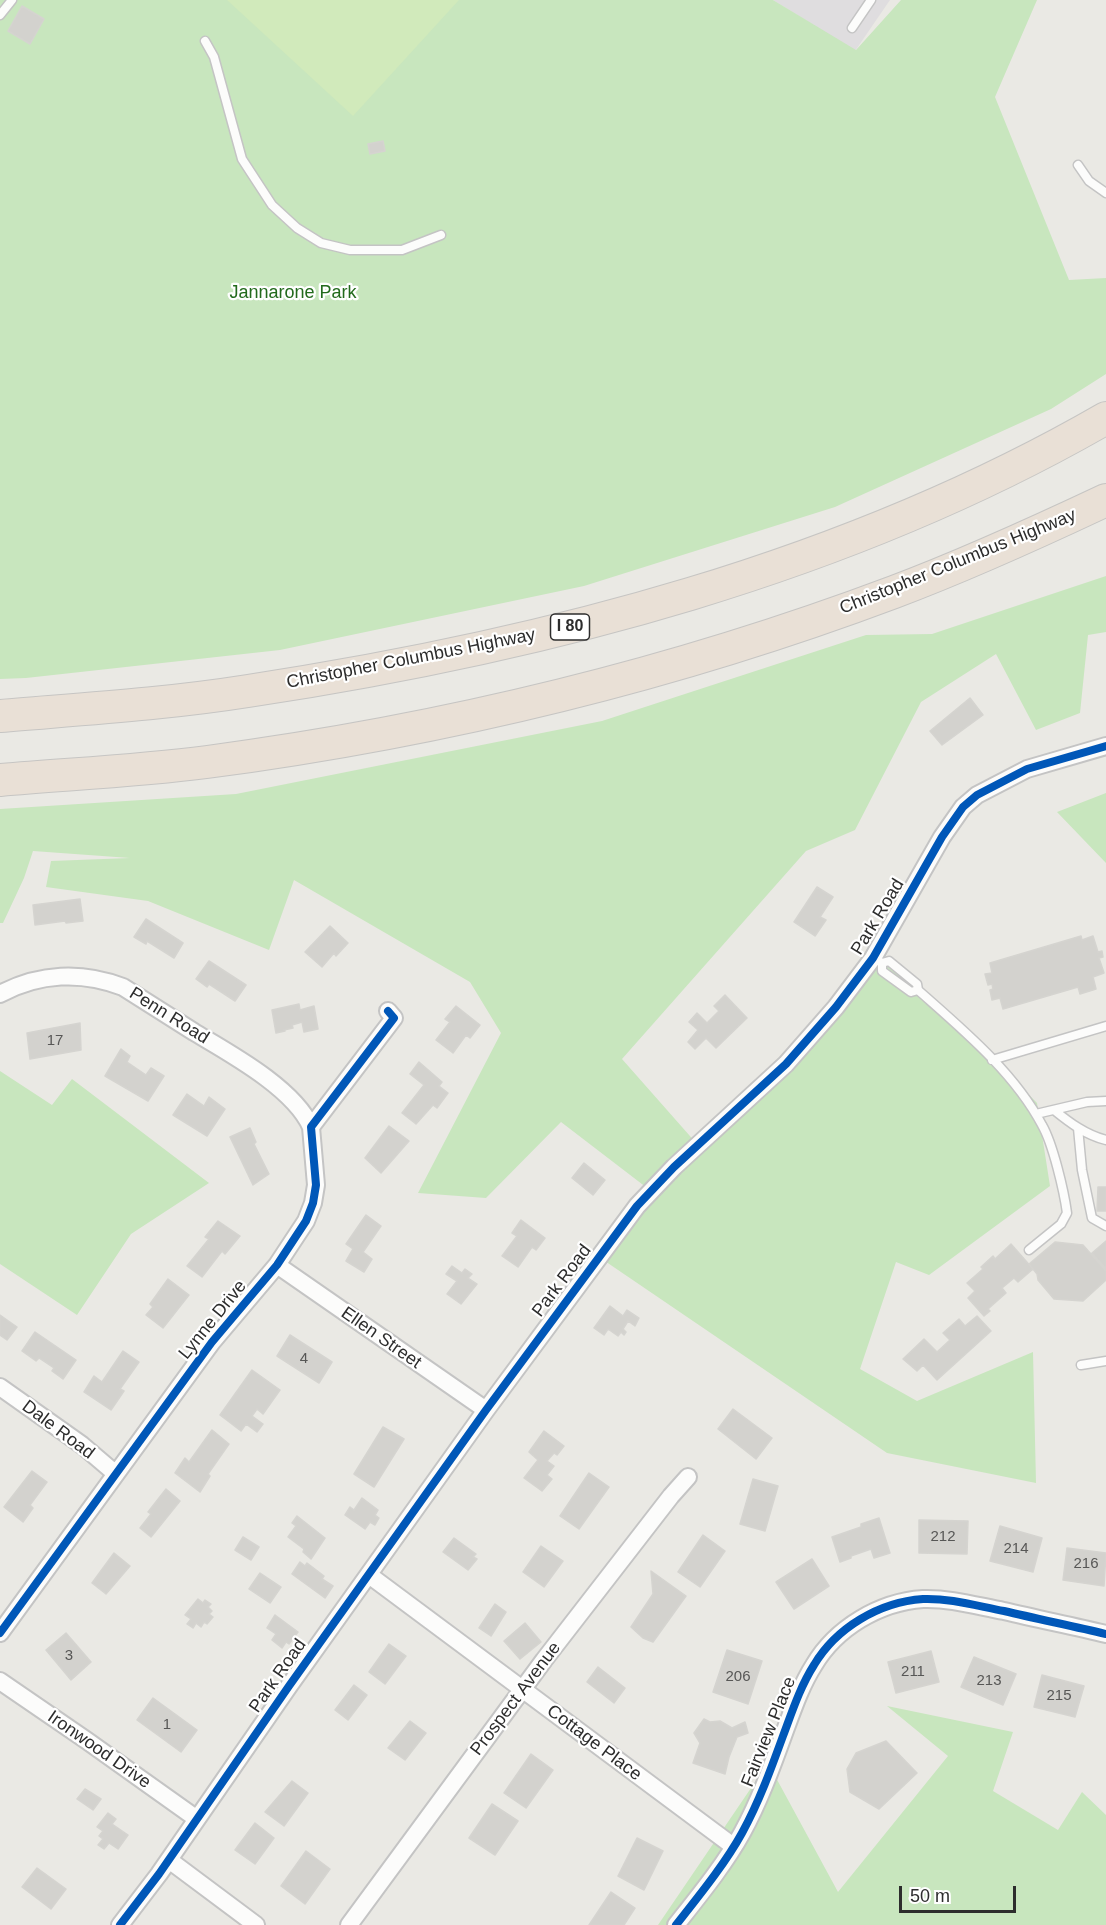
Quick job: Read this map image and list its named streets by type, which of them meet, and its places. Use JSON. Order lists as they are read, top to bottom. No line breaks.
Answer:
{"streets":{"highway":["Christopher Columbus Highway","I 80"],"street":["Park Road","Penn Road","Lynne Drive","Ellen Street","Dale Road","Prospect Avenue","Fairview Place","Cottage Place","Ironwood Drive"]},"crossings":[["Park Road","Ellen Street"],["Park Road","Cottage Place"],["Park Road","Ironwood Drive"],["Penn Road","Lynne Drive"],["Lynne Drive","Ellen Street"],["Lynne Drive","Dale Road"],["Prospect Avenue","Cottage Place"],["Fairview Place","Cottage Place"]],"parks":["Jannarone Park"],"house_numbers":["17","4","212","214","216","3","211","206","213","215","1"],"scale_bar":"50 m"}
